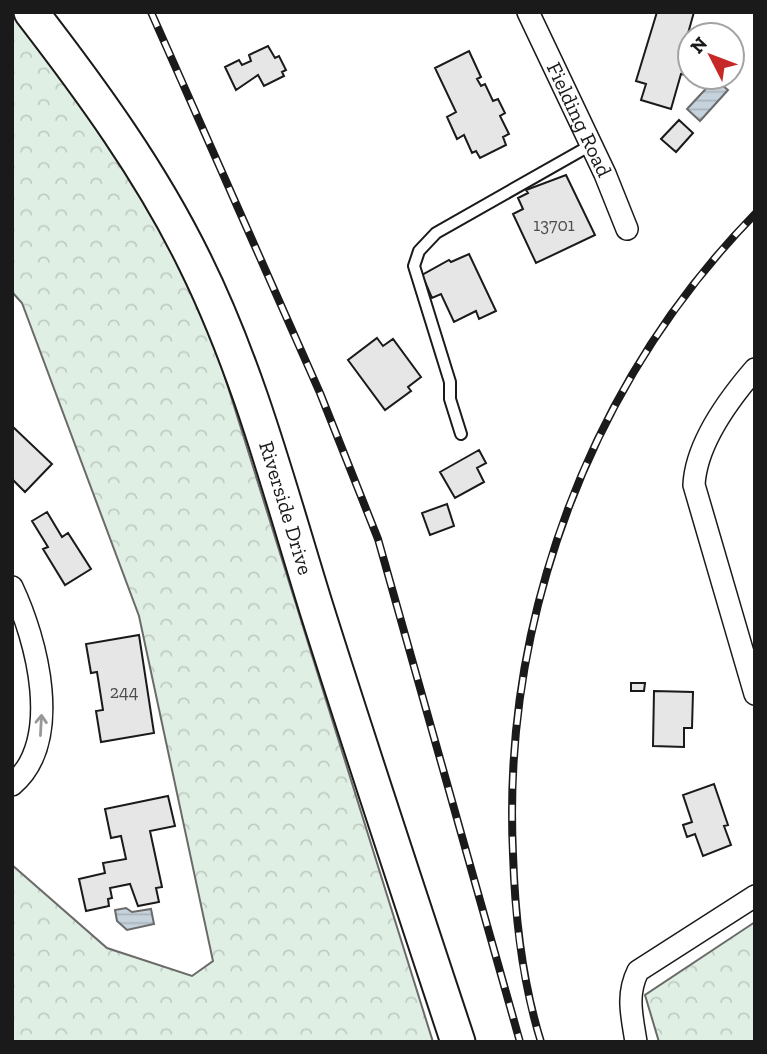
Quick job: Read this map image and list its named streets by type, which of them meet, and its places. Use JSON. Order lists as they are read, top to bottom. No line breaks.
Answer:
{"streets":{"main road":["Riverside Drive"],"street":["Fielding Road"]},"house_numbers":["13701","244"],"north":"top left"}
